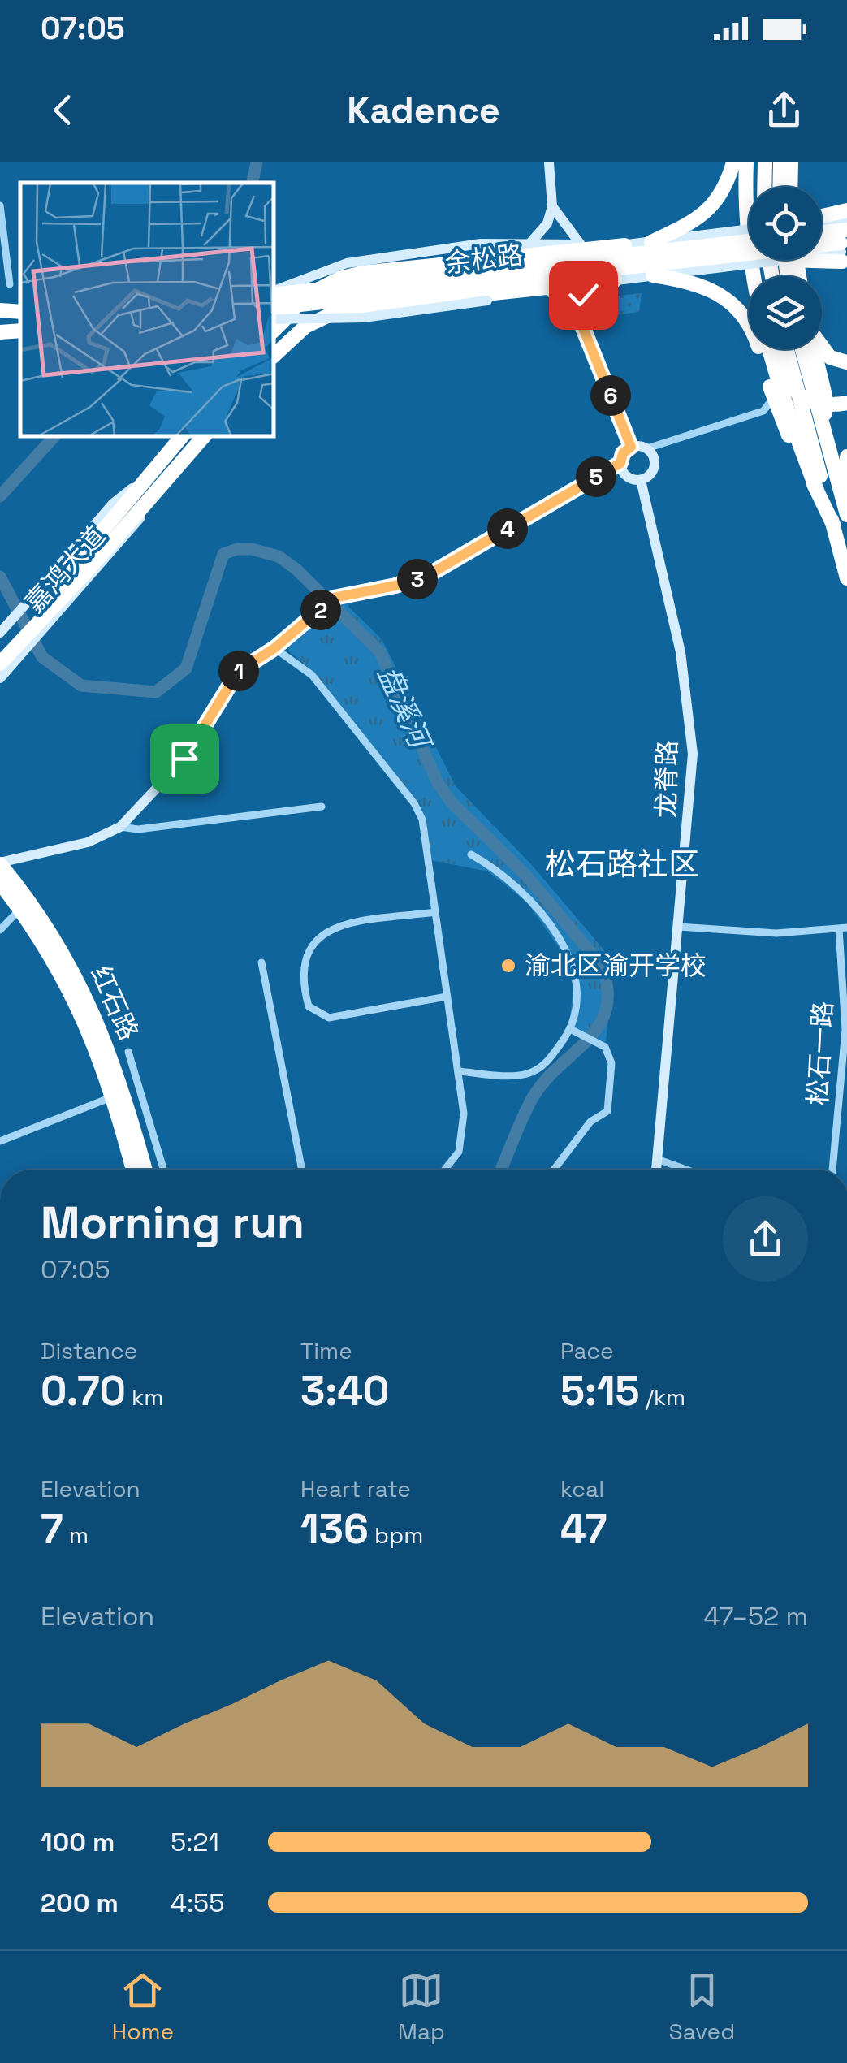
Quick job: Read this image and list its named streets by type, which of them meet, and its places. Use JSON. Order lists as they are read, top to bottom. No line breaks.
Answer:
{"streets":{"highway":["余松路","嘉鸿大道","红石路"],"street":["龙脊路","松石一路"]},"districts":["松石路社区"],"water":["盘溪河"],"places":["渝北区渝开学校"],"page":{"status":"07:05","header":"Kadence","pins":["6","5","4","3","2","1"],"heading":["Morning run","07:05"],"stats":[["Distance","0.70 km"],["Time","3:40"],["Pace","5:15 /km"],["Elevation","7 m"],["Heart rate","136 bpm"],["kcal","47"]],"chart":["Elevation","47–52 m"],"list":[{"name":"100 m","note":"5:21"},{"name":"200 m","note":"4:55"}],"tabs":["Home","Map","Saved"]}}
